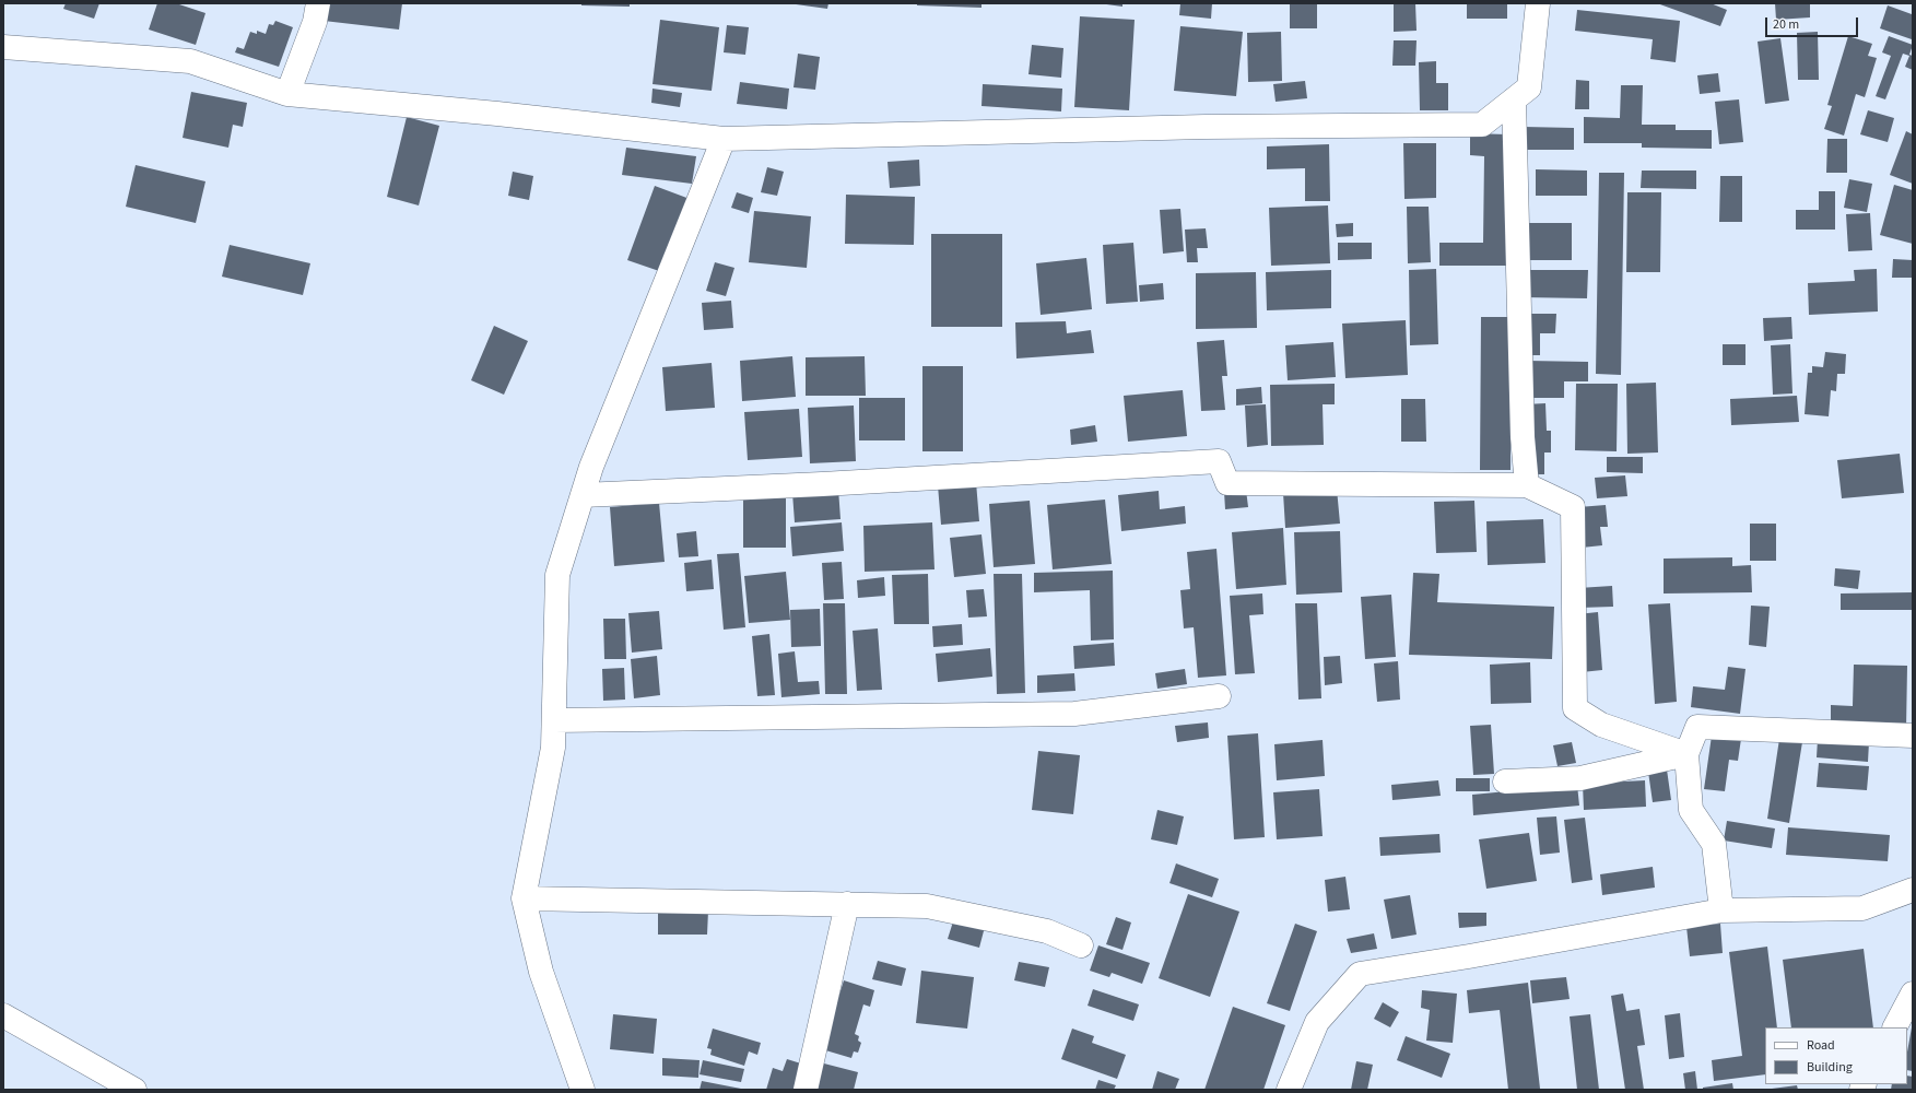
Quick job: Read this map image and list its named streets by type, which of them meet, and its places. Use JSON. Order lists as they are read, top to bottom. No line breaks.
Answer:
{"legend":["Road","Building"],"scale_bar":"20 m"}
